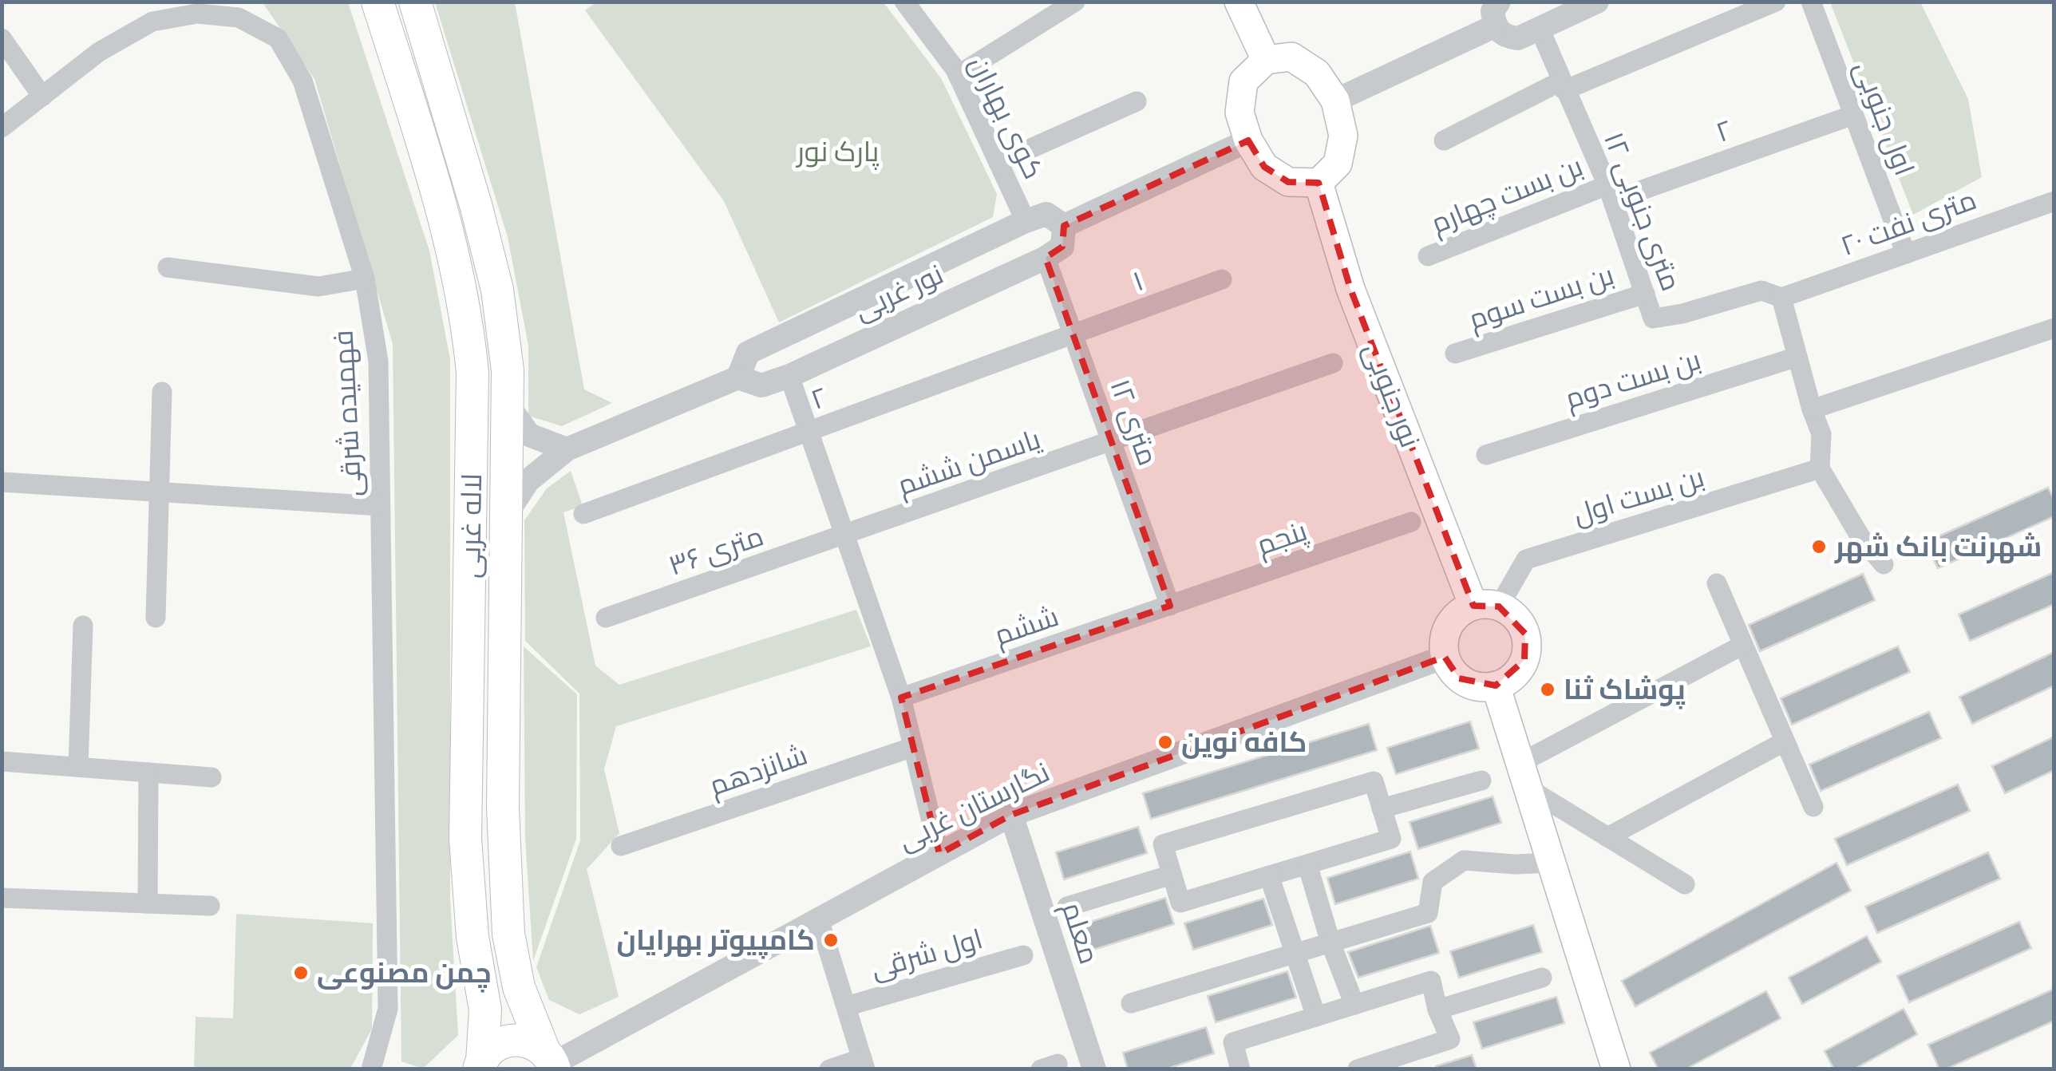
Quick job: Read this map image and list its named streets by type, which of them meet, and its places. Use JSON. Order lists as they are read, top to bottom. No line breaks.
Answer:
{"streets":{"main road":["نور جنوبی","لاله غربی"],"street":["کوی بهاران","اول جنوبی","۲","بن بست چهارم","۱۲ متری جنوبی","۲۰ متری نفت","۱","نور غربی","بن بست سوم","بن بست دوم","فهمیده شرقی","۱۲ متری","یاسمن ششم","بن بست اول","پنجم","۳۶ متری","ششم","شانزدهم","نگارستان غربی","معلم","اول شرقی"]},"crossings":[["کوی بهاران","نور غربی"],["اول جنوبی","۲"],["اول جنوبی","۲۰ متری نفت"],["۲","بن بست چهارم"],["۲","۱۲ متری جنوبی"],["۲","۱"],["۲","۱۲ متری"],["بن بست چهارم","۱۲ متری جنوبی"],["۱۲ متری جنوبی","۲۰ متری نفت"],["۱۲ متری جنوبی","بن بست سوم"],["۱","۱۲ متری"],["نور غربی","۱۲ متری"],["نور غربی","لاله غربی"],["نور جنوبی","بن بست اول"],["نور جنوبی","نگارستان غربی"],["۱۲ متری","یاسمن ششم"],["۱۲ متری","پنجم"],["۱۲ متری","ششم"],["یاسمن ششم","۳۶ متری"],["بن بست اول","نگارستان غربی"],["لاله غربی","نگارستان غربی"],["پنجم","ششم"],["نگارستان غربی","معلم"]],"parks":["پارک نور"],"places":["شهرنت بانک شهر","پوشاک ثنا","کافه نوین","کامپیوتر بهرایان","چمن مصنوعی"]}
